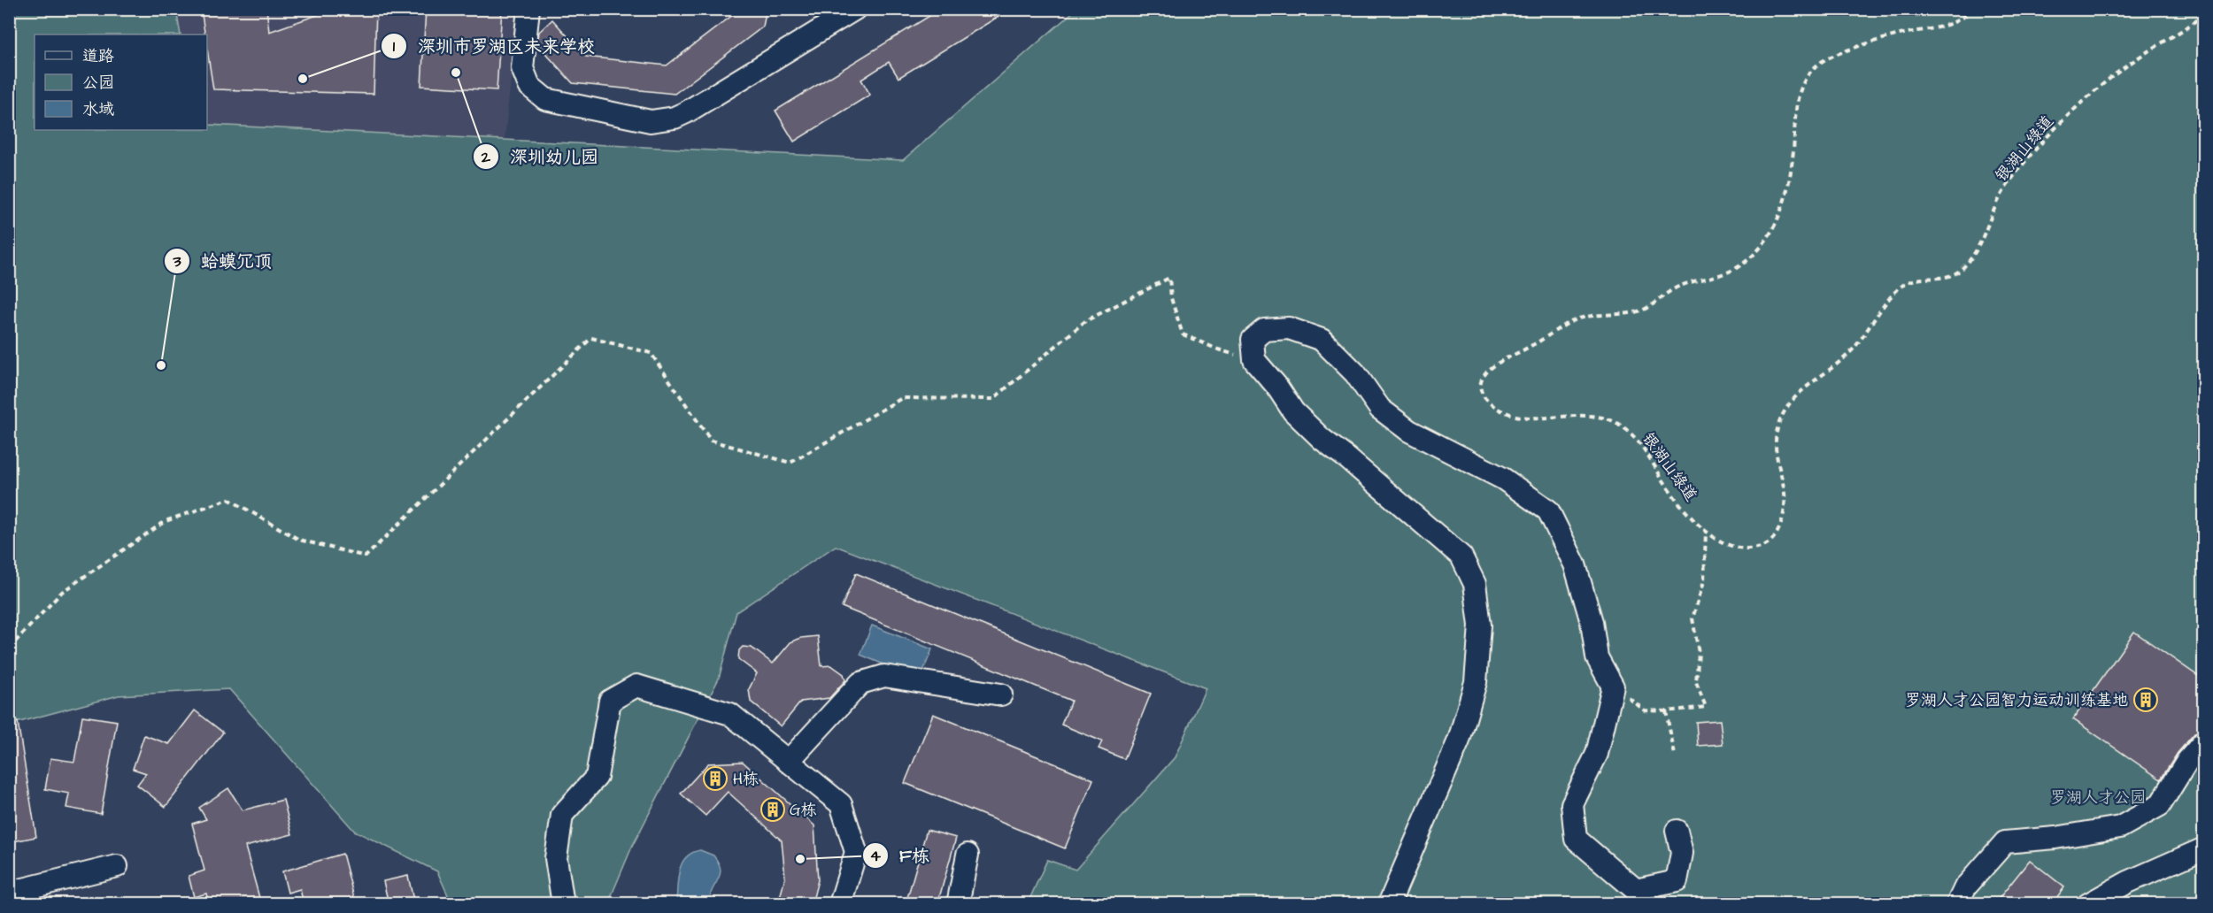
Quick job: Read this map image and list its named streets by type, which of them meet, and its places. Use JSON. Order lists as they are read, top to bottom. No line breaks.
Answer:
{"streets":{"path":["银湖山绿道"]},"parks":["罗湖人才公园"],"places":{"other":["深圳幼儿园","深圳市罗湖区未来学校","蛤蟆冗顶","F栋"],"building":["罗湖人才公园智力运动训练基地","H栋","G栋"]},"legend":["道路","公园","水域"]}
